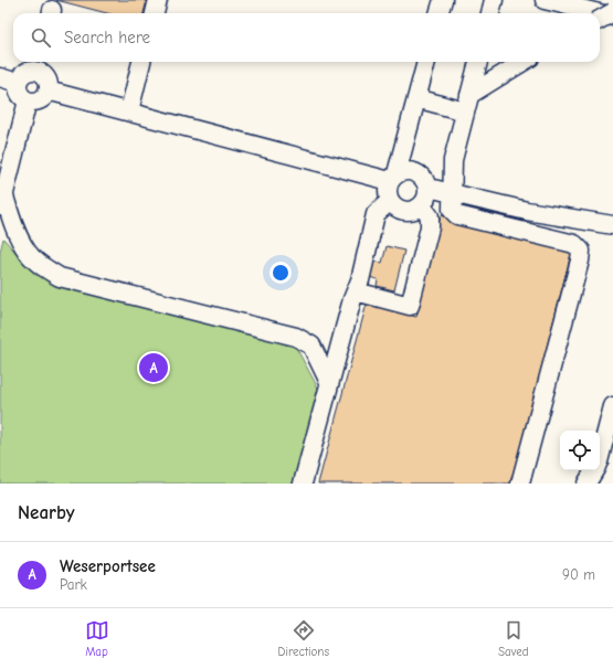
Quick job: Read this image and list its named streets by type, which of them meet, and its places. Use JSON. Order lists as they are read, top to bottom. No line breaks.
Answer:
{"page":{"search":"Search here","pins":"A","heading":"Nearby","list":[{"mark":"A","name":"Weserportsee","note":"Park","value":"90 m"}],"nav":["Map","Directions","Saved"]}}
